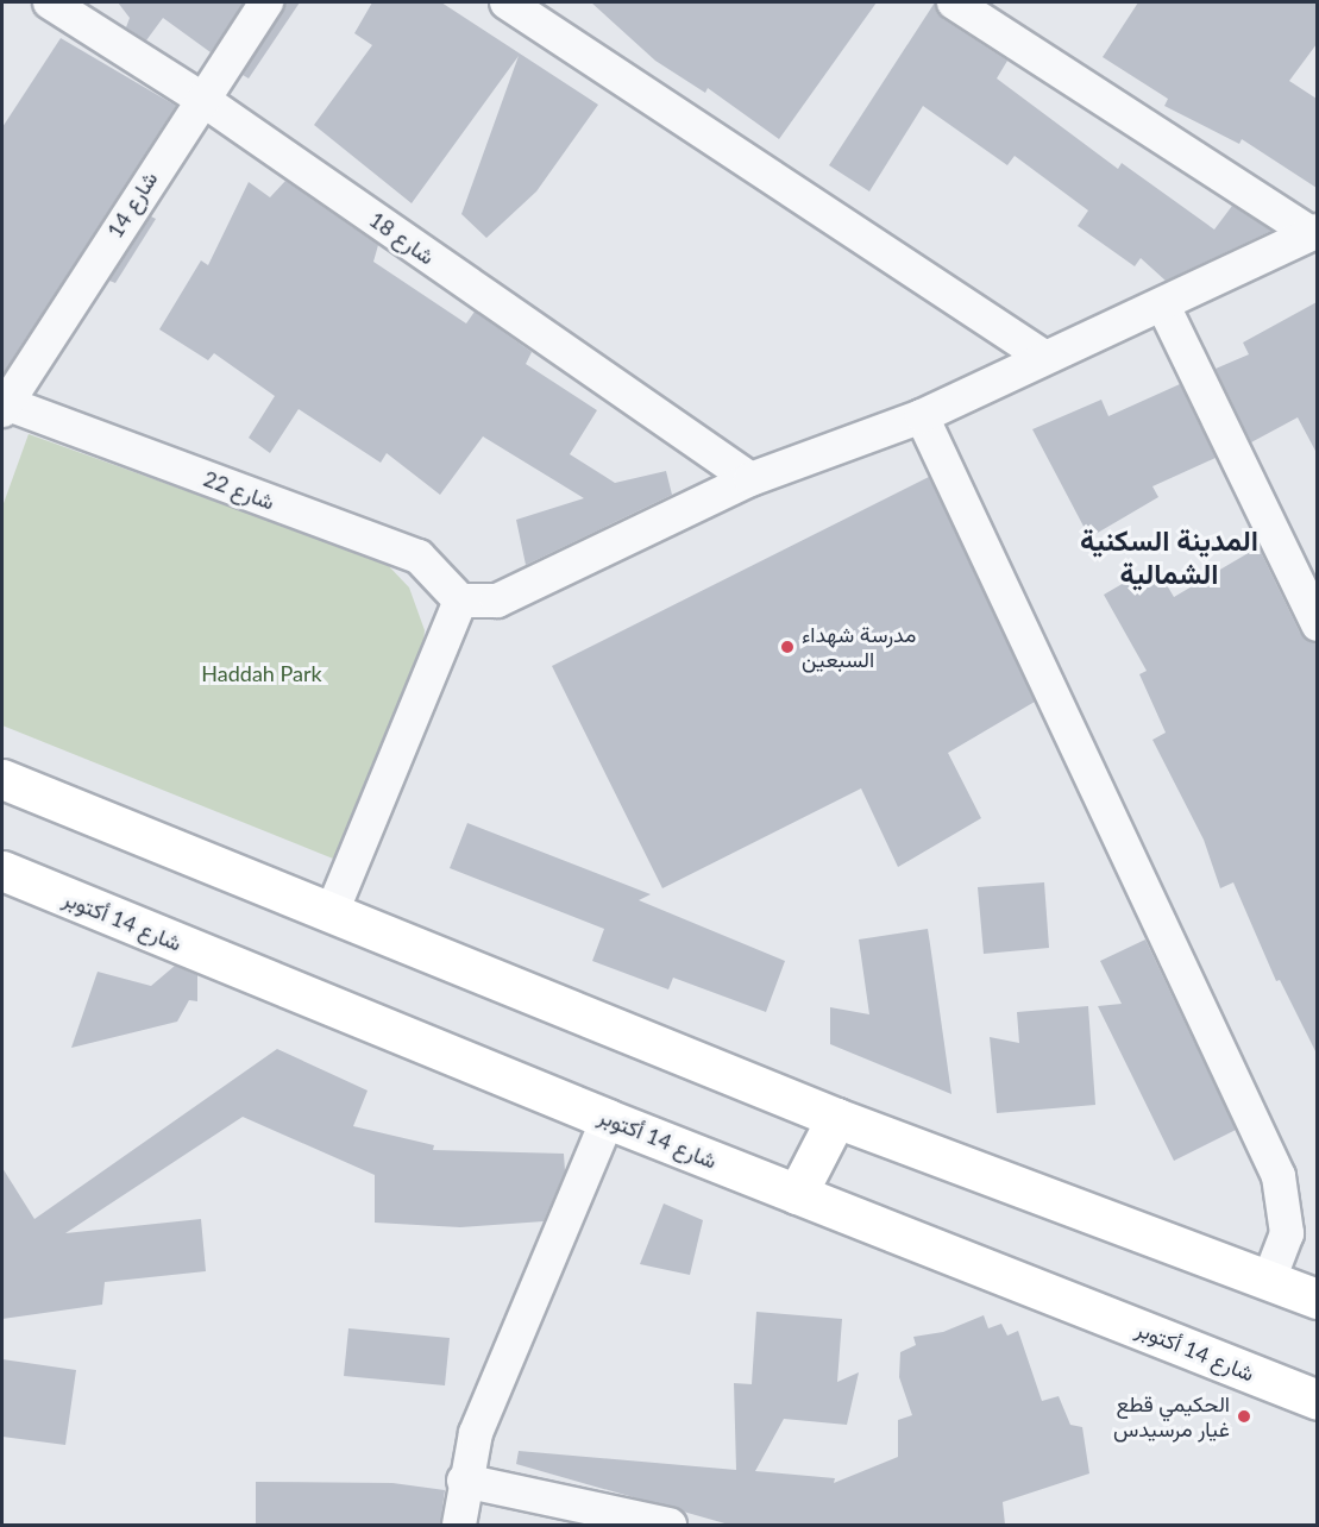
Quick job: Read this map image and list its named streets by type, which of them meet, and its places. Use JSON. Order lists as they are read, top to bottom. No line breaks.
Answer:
{"streets":{"main road":["شارع 14 أكتوبر"],"street":["شارع 14","شارع 18","شارع 22"]},"crossings":[["شارع 14","شارع 18"],["شارع 14","شارع 22"]],"districts":["المدينة السكنية الشمالية"],"parks":["Haddah Park"],"places":["مدرسة شهداء السبعين","الحكيمي قطع غيار مرسيدس"]}
